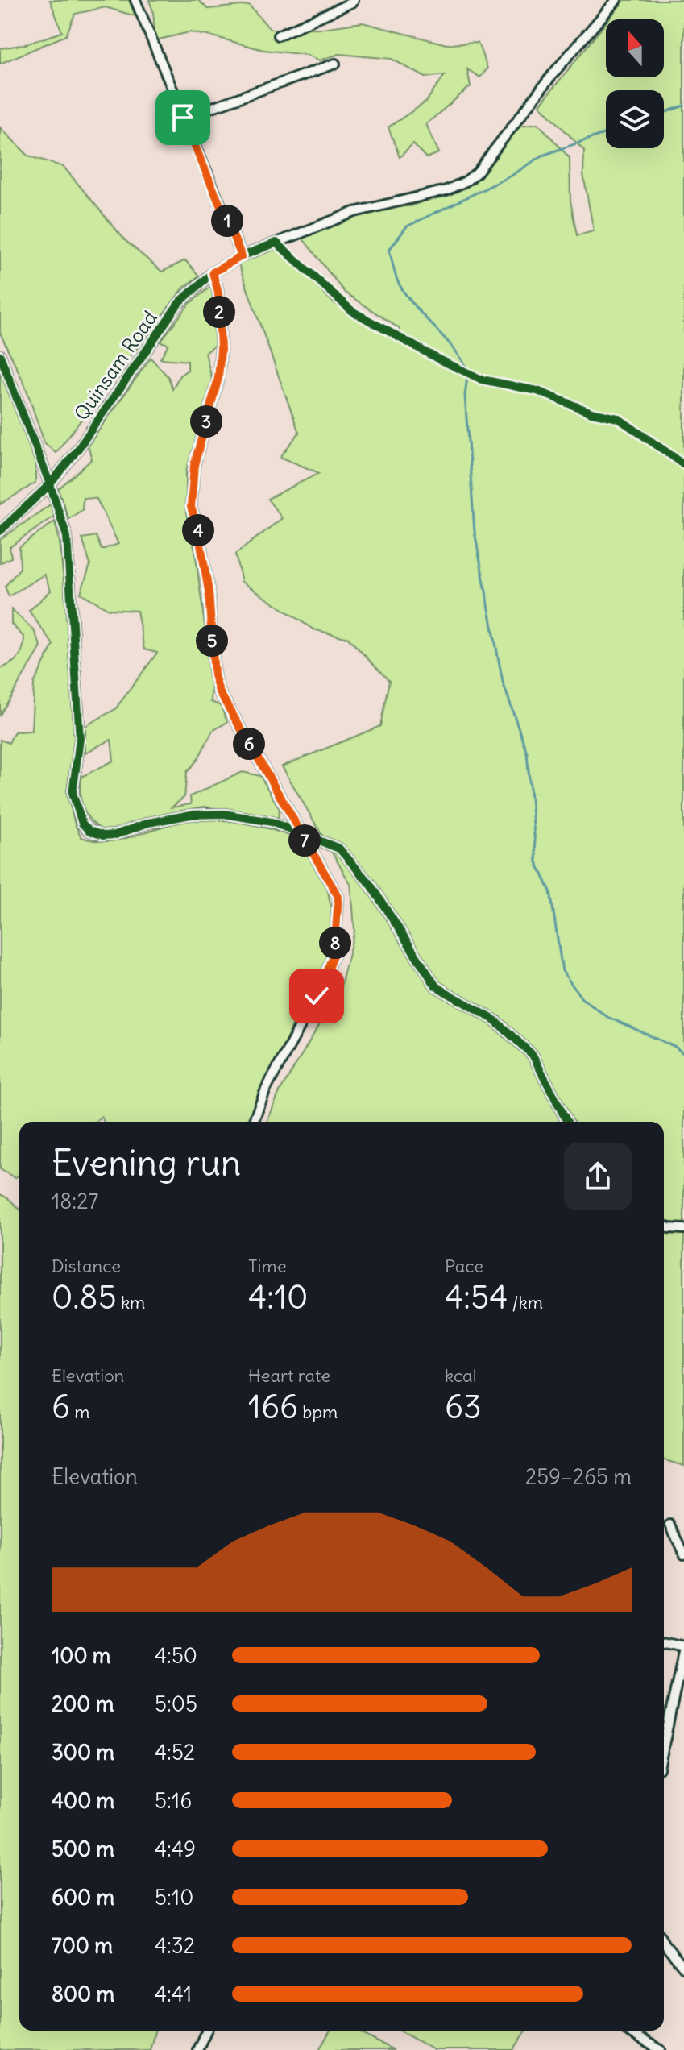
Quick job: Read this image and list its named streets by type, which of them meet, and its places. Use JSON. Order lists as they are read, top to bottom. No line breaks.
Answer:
{"streets":{"street":["Quinsam Road"]},"north":"top","page":{"pins":["1","2","3","4","5","6","7","8"],"heading":["Evening run","18:27"],"stats":[["Distance","0.85 km"],["Time","4:10"],["Pace","4:54 /km"],["Elevation","6 m"],["Heart rate","166 bpm"],["kcal","63"]],"chart":["Elevation","259–265 m"],"list":[{"name":"100 m","note":"4:50"},{"name":"200 m","note":"5:05"},{"name":"300 m","note":"4:52"},{"name":"400 m","note":"5:16"},{"name":"500 m","note":"4:49"},{"name":"600 m","note":"5:10"},{"name":"700 m","note":"4:32"},{"name":"800 m","note":"4:41"}]}}
